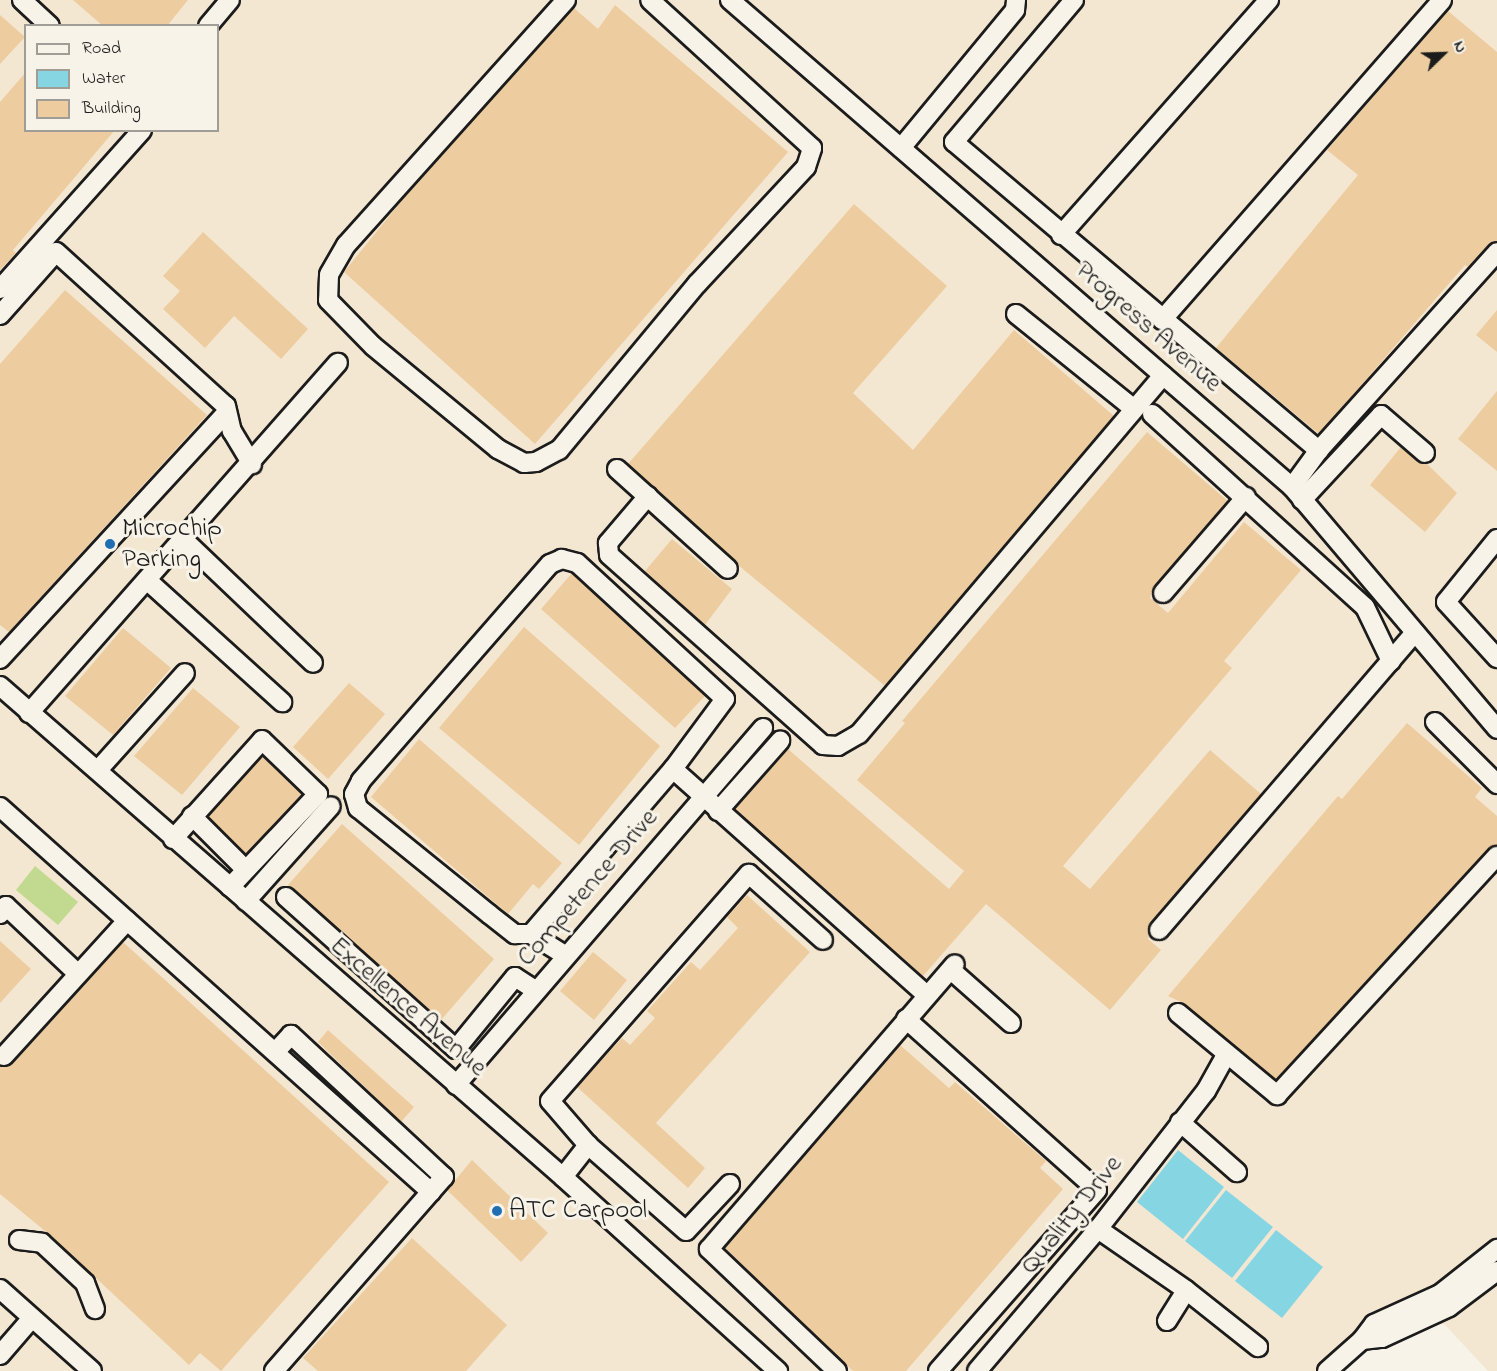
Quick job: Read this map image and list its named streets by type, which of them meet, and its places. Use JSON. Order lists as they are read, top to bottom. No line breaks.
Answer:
{"streets":{"street":["Progress Avenue","Competence Drive","Excellence Avenue","Quality Drive"]},"crossings":[["Competence Drive","Excellence Avenue"]],"places":["Microchip Parking","ATC Carpool"],"legend":["Road","Water","Building"],"north":"top right"}
